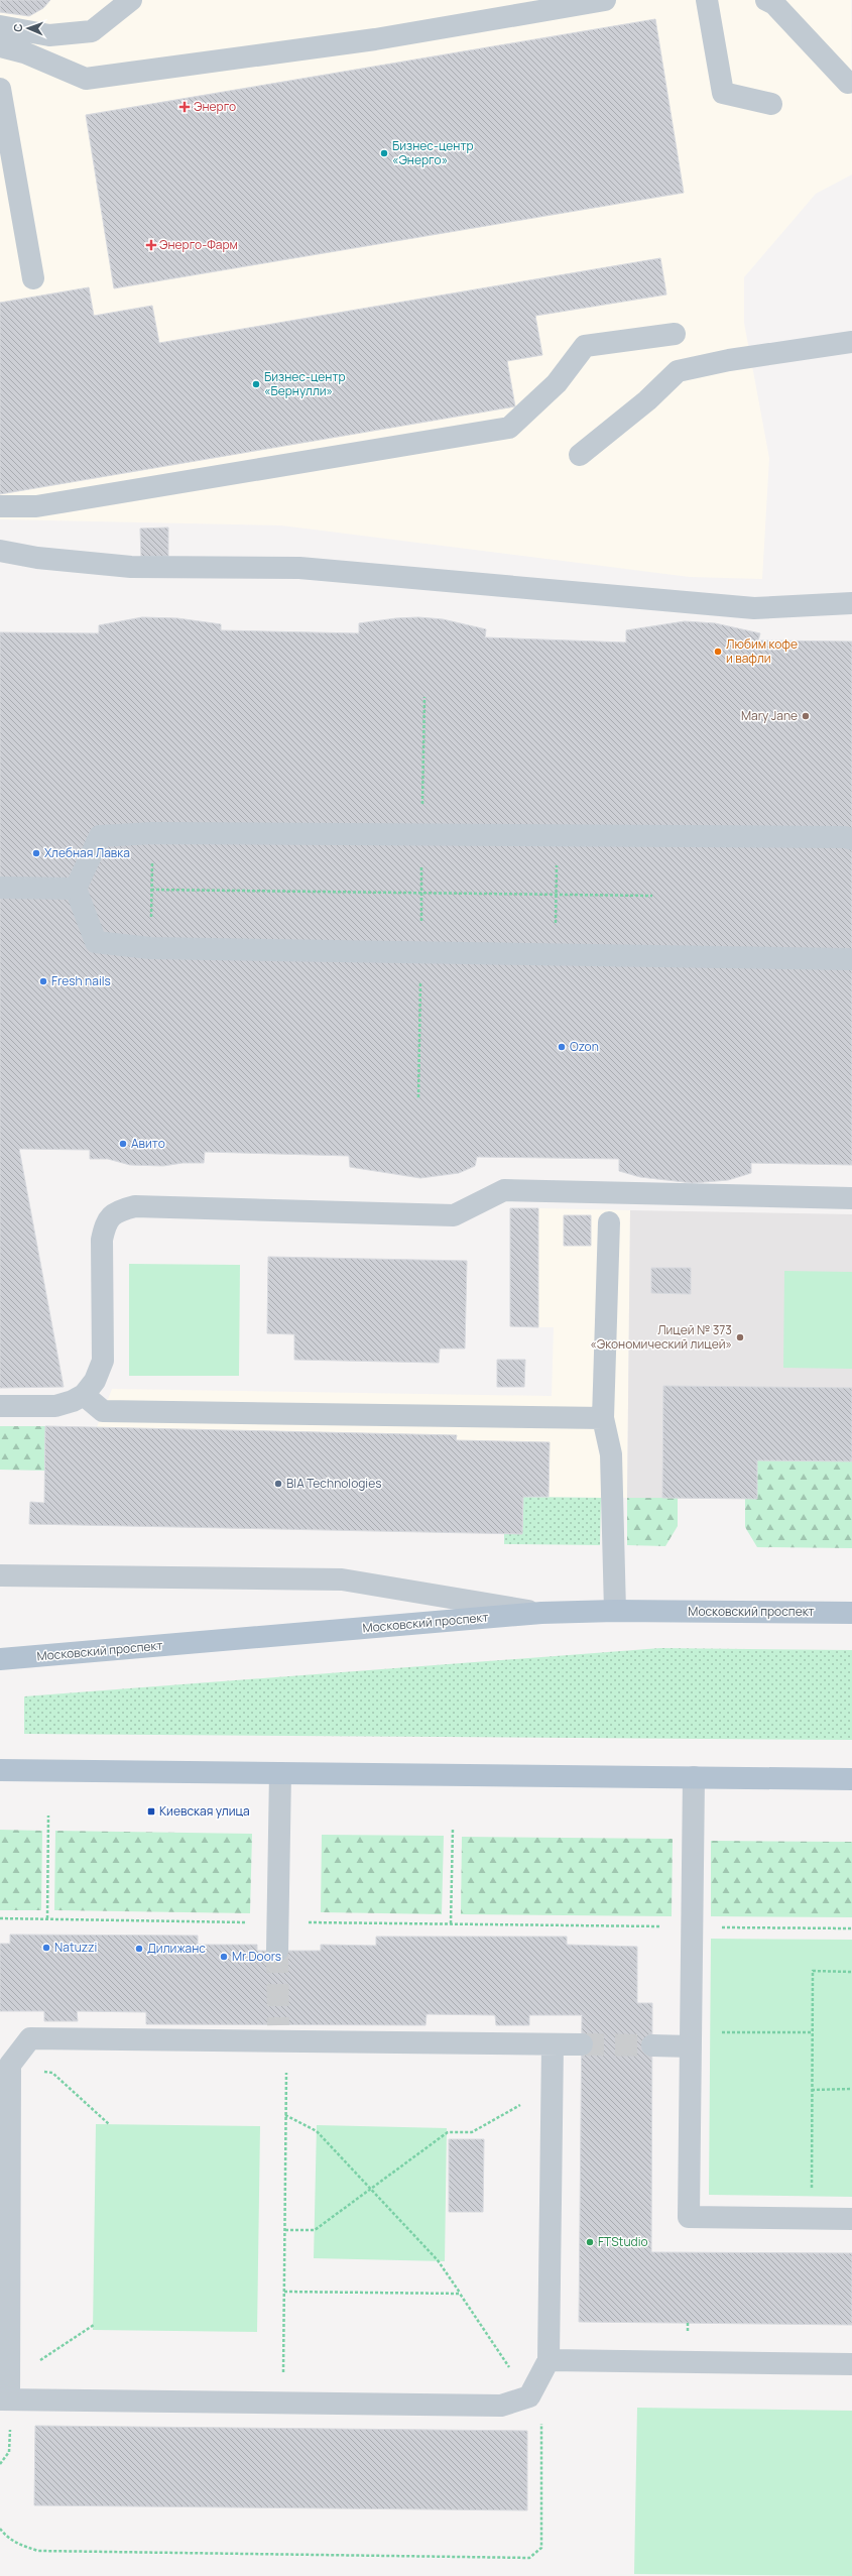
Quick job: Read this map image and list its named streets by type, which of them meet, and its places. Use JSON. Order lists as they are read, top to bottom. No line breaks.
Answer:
{"streets":{"main road":["Московский проспект"]},"places":{"health":["Энерго","Энерго-Фарм"],"other":["Бизнес-центр «Энерго»","Бизнес-центр «Бернулли»","Любим кофе и вафли","Mary Jane","Хлебная Лавка","Fresh nails","Ozon","Авито","Лицей № 373 «Экономический лицей»","BIA Technologies","Natuzzi","Дилижанс","Mr.Doors","FTStudio"],"transit":["Киевская улица"]},"north":"left"}
